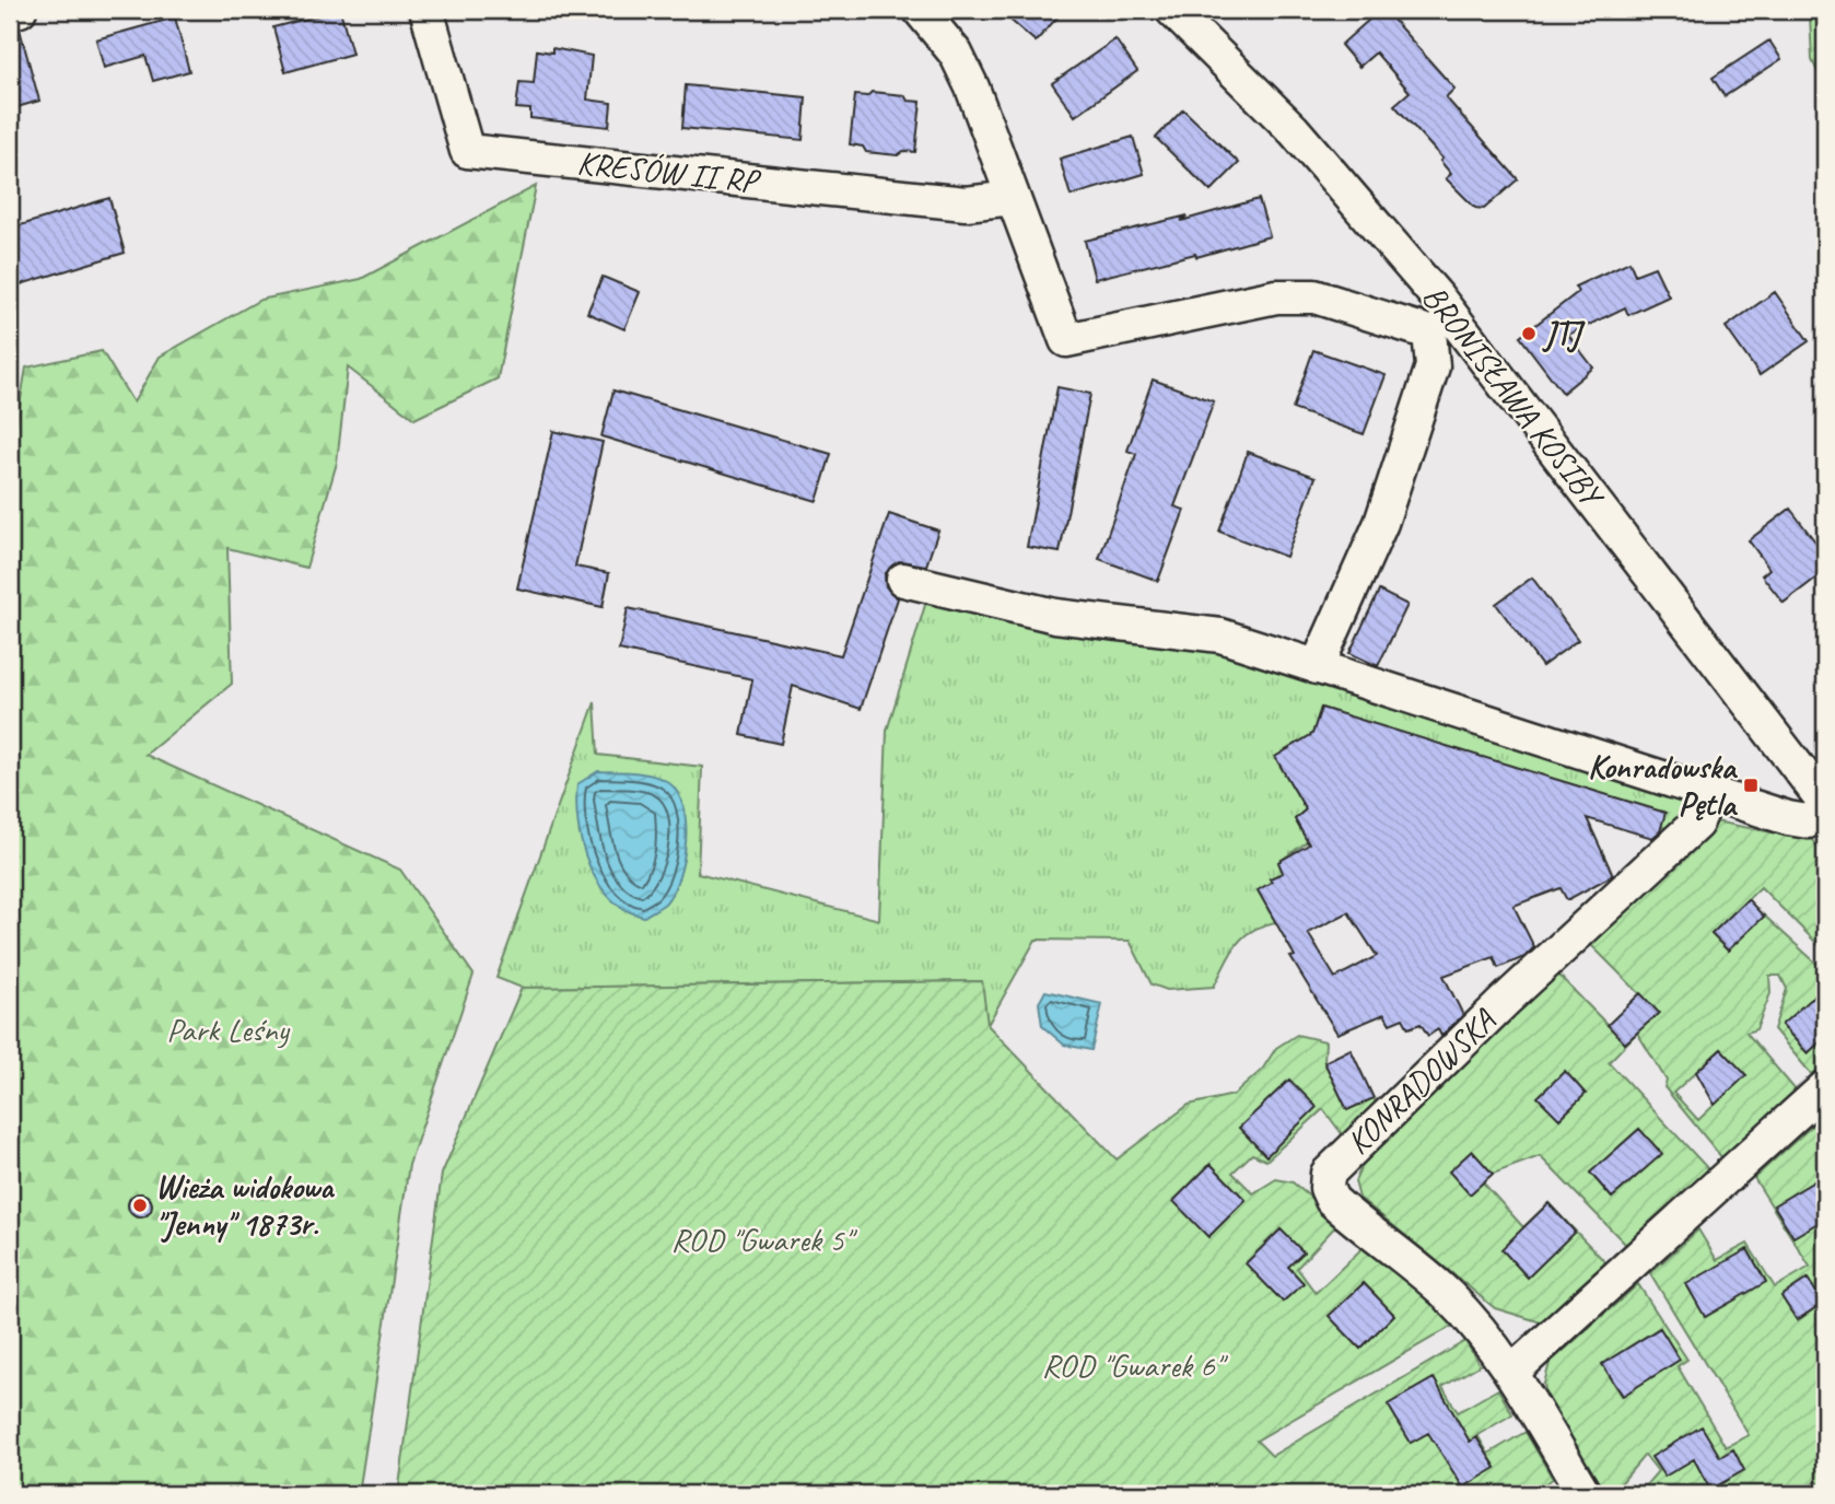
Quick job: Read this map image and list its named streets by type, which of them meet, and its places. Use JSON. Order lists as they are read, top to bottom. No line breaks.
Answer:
{"streets":{"street":["KRESÓW II RP","BRONISŁAWA KOSIBY","KONRADOWSKA"]},"parks":["Park Leśny","ROD \"Gwarek 5\"","ROD \"Gwarek 6\""],"places":{"other":["JTJ","Wieża widokowa \"Jenny\" 1873r."],"transit":["Konradowska Pętla"]}}
